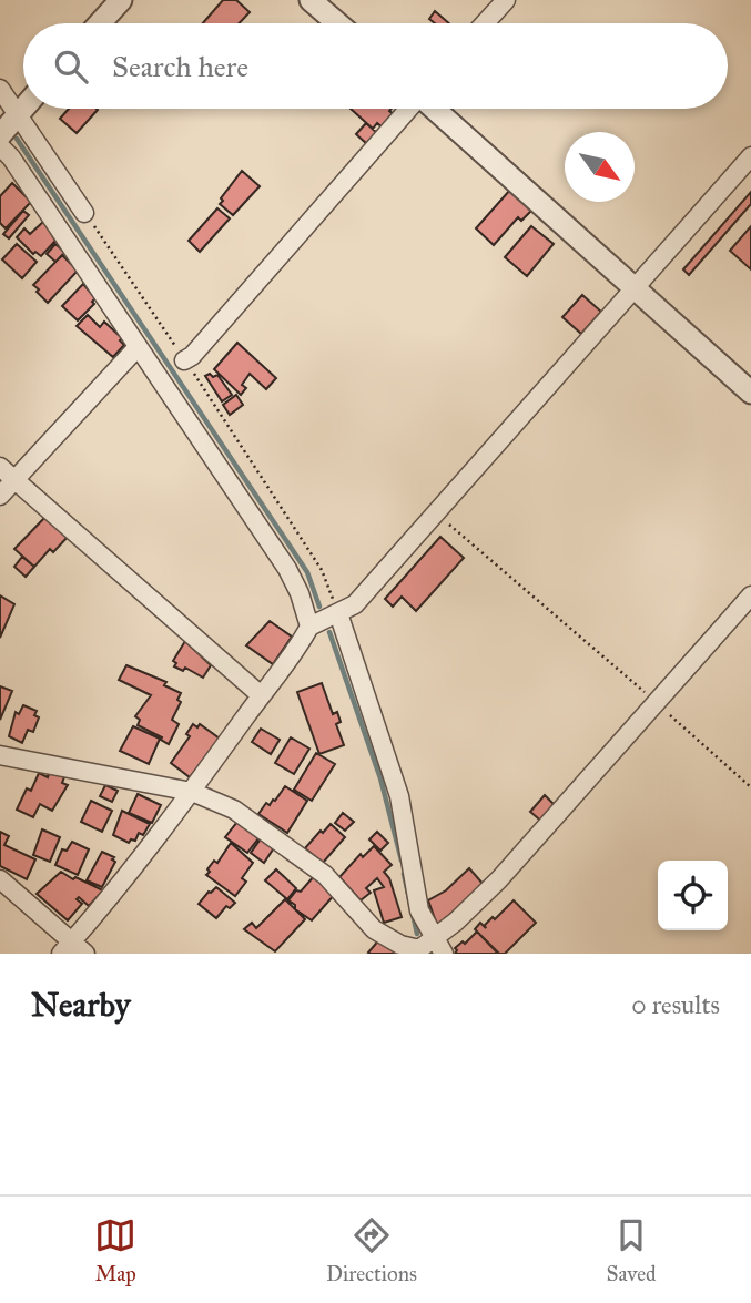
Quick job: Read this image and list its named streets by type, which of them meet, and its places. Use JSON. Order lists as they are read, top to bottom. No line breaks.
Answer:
{"north":"bottom right","page":{"search":"Search here","heading":["Nearby","0 results"],"nav":["Map","Directions","Saved"]}}
